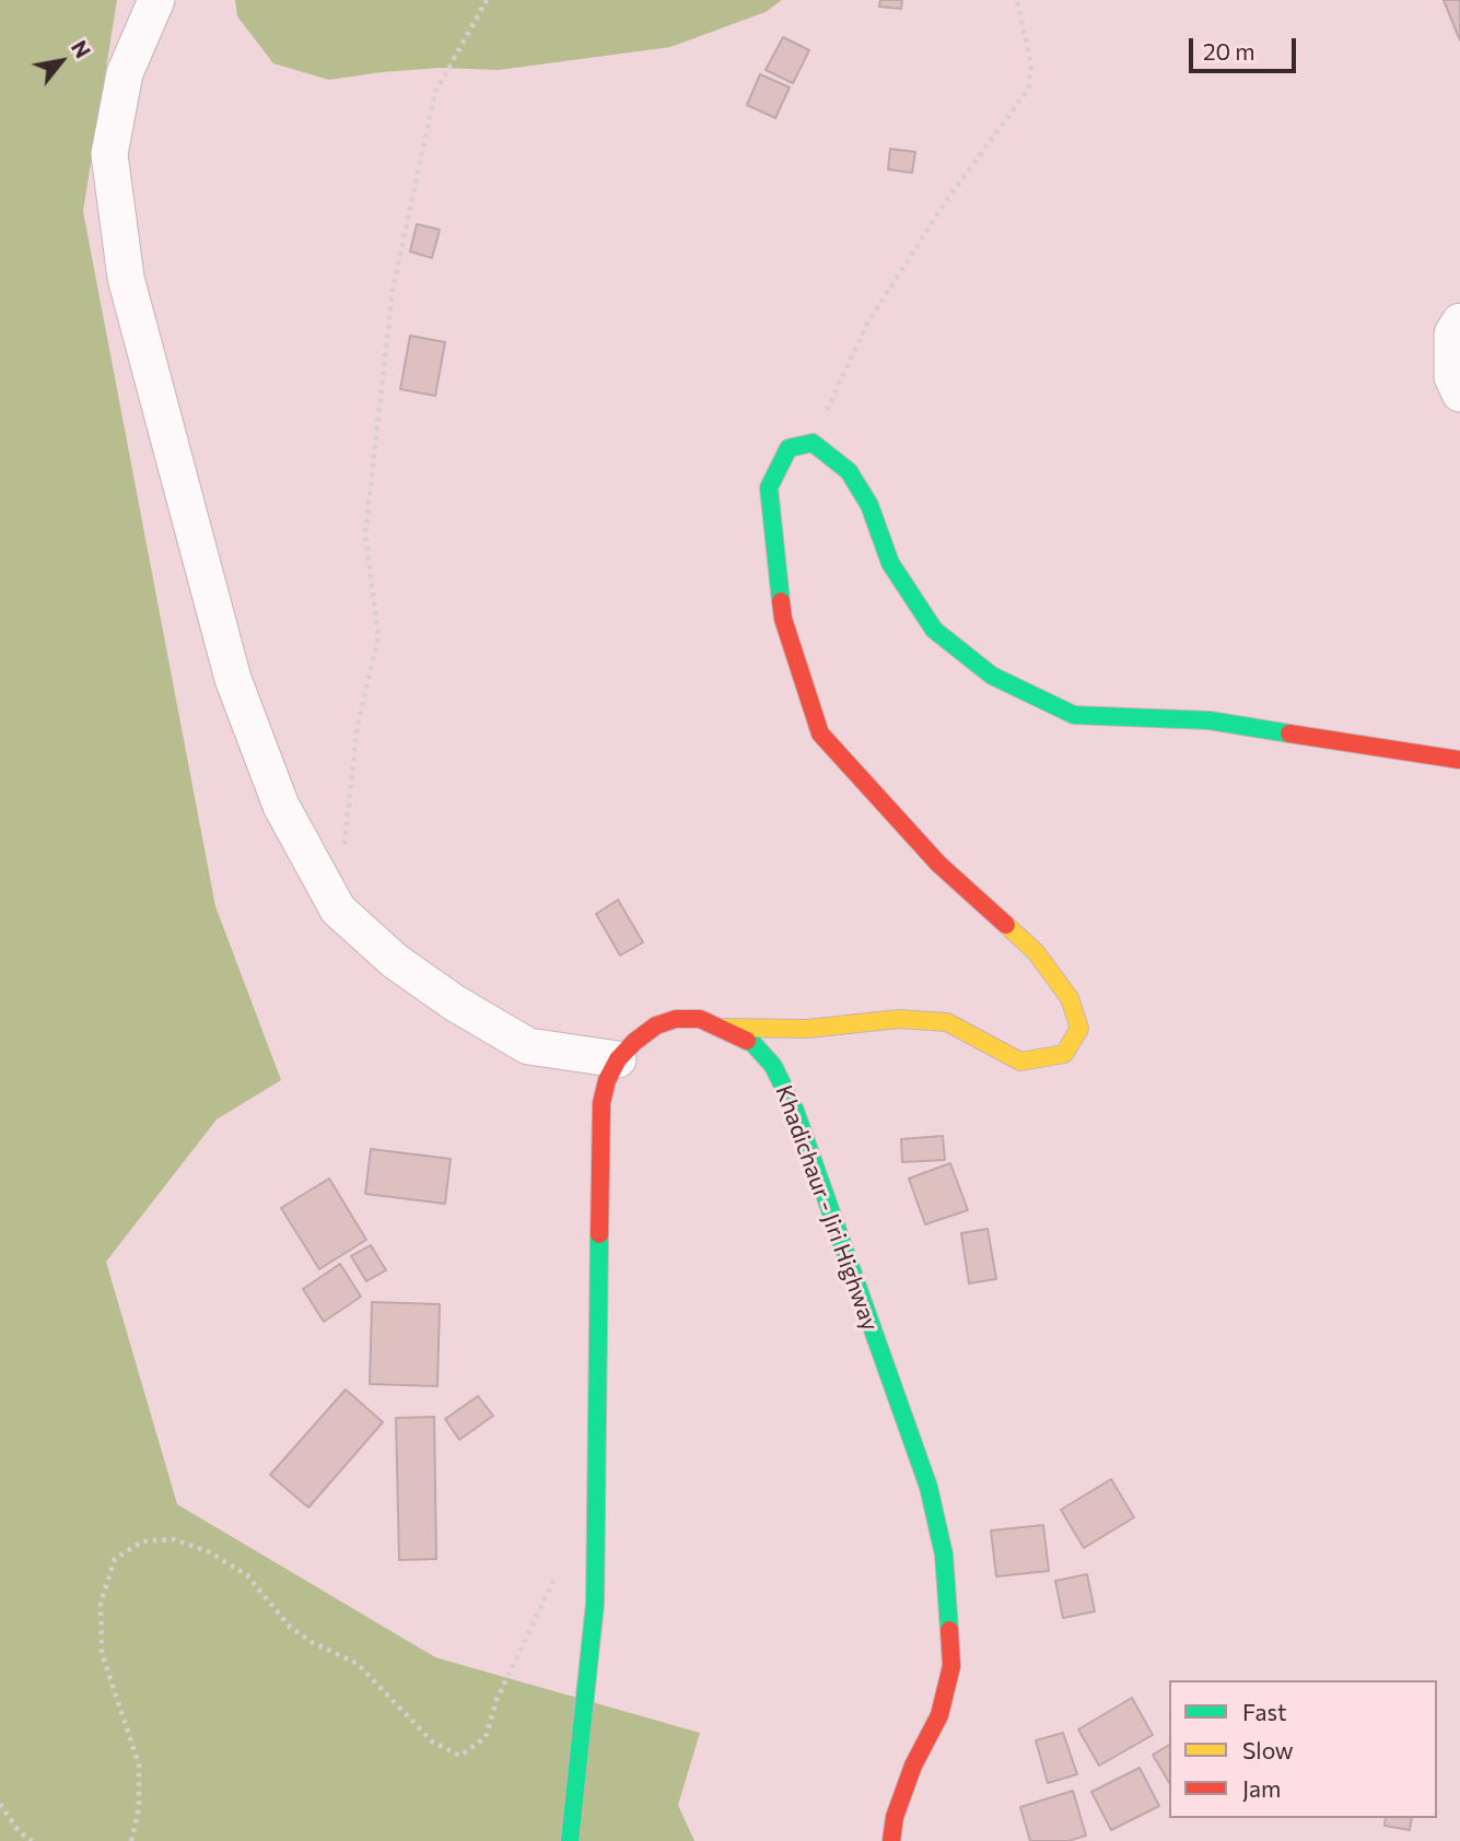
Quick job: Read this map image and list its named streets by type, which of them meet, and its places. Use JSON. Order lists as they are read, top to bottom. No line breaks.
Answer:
{"streets":{"street":["Khadichaur - Jiri Highway"]},"legend":["Fast","Slow","Jam"],"scale_bar":"20 m","north":"top right"}
